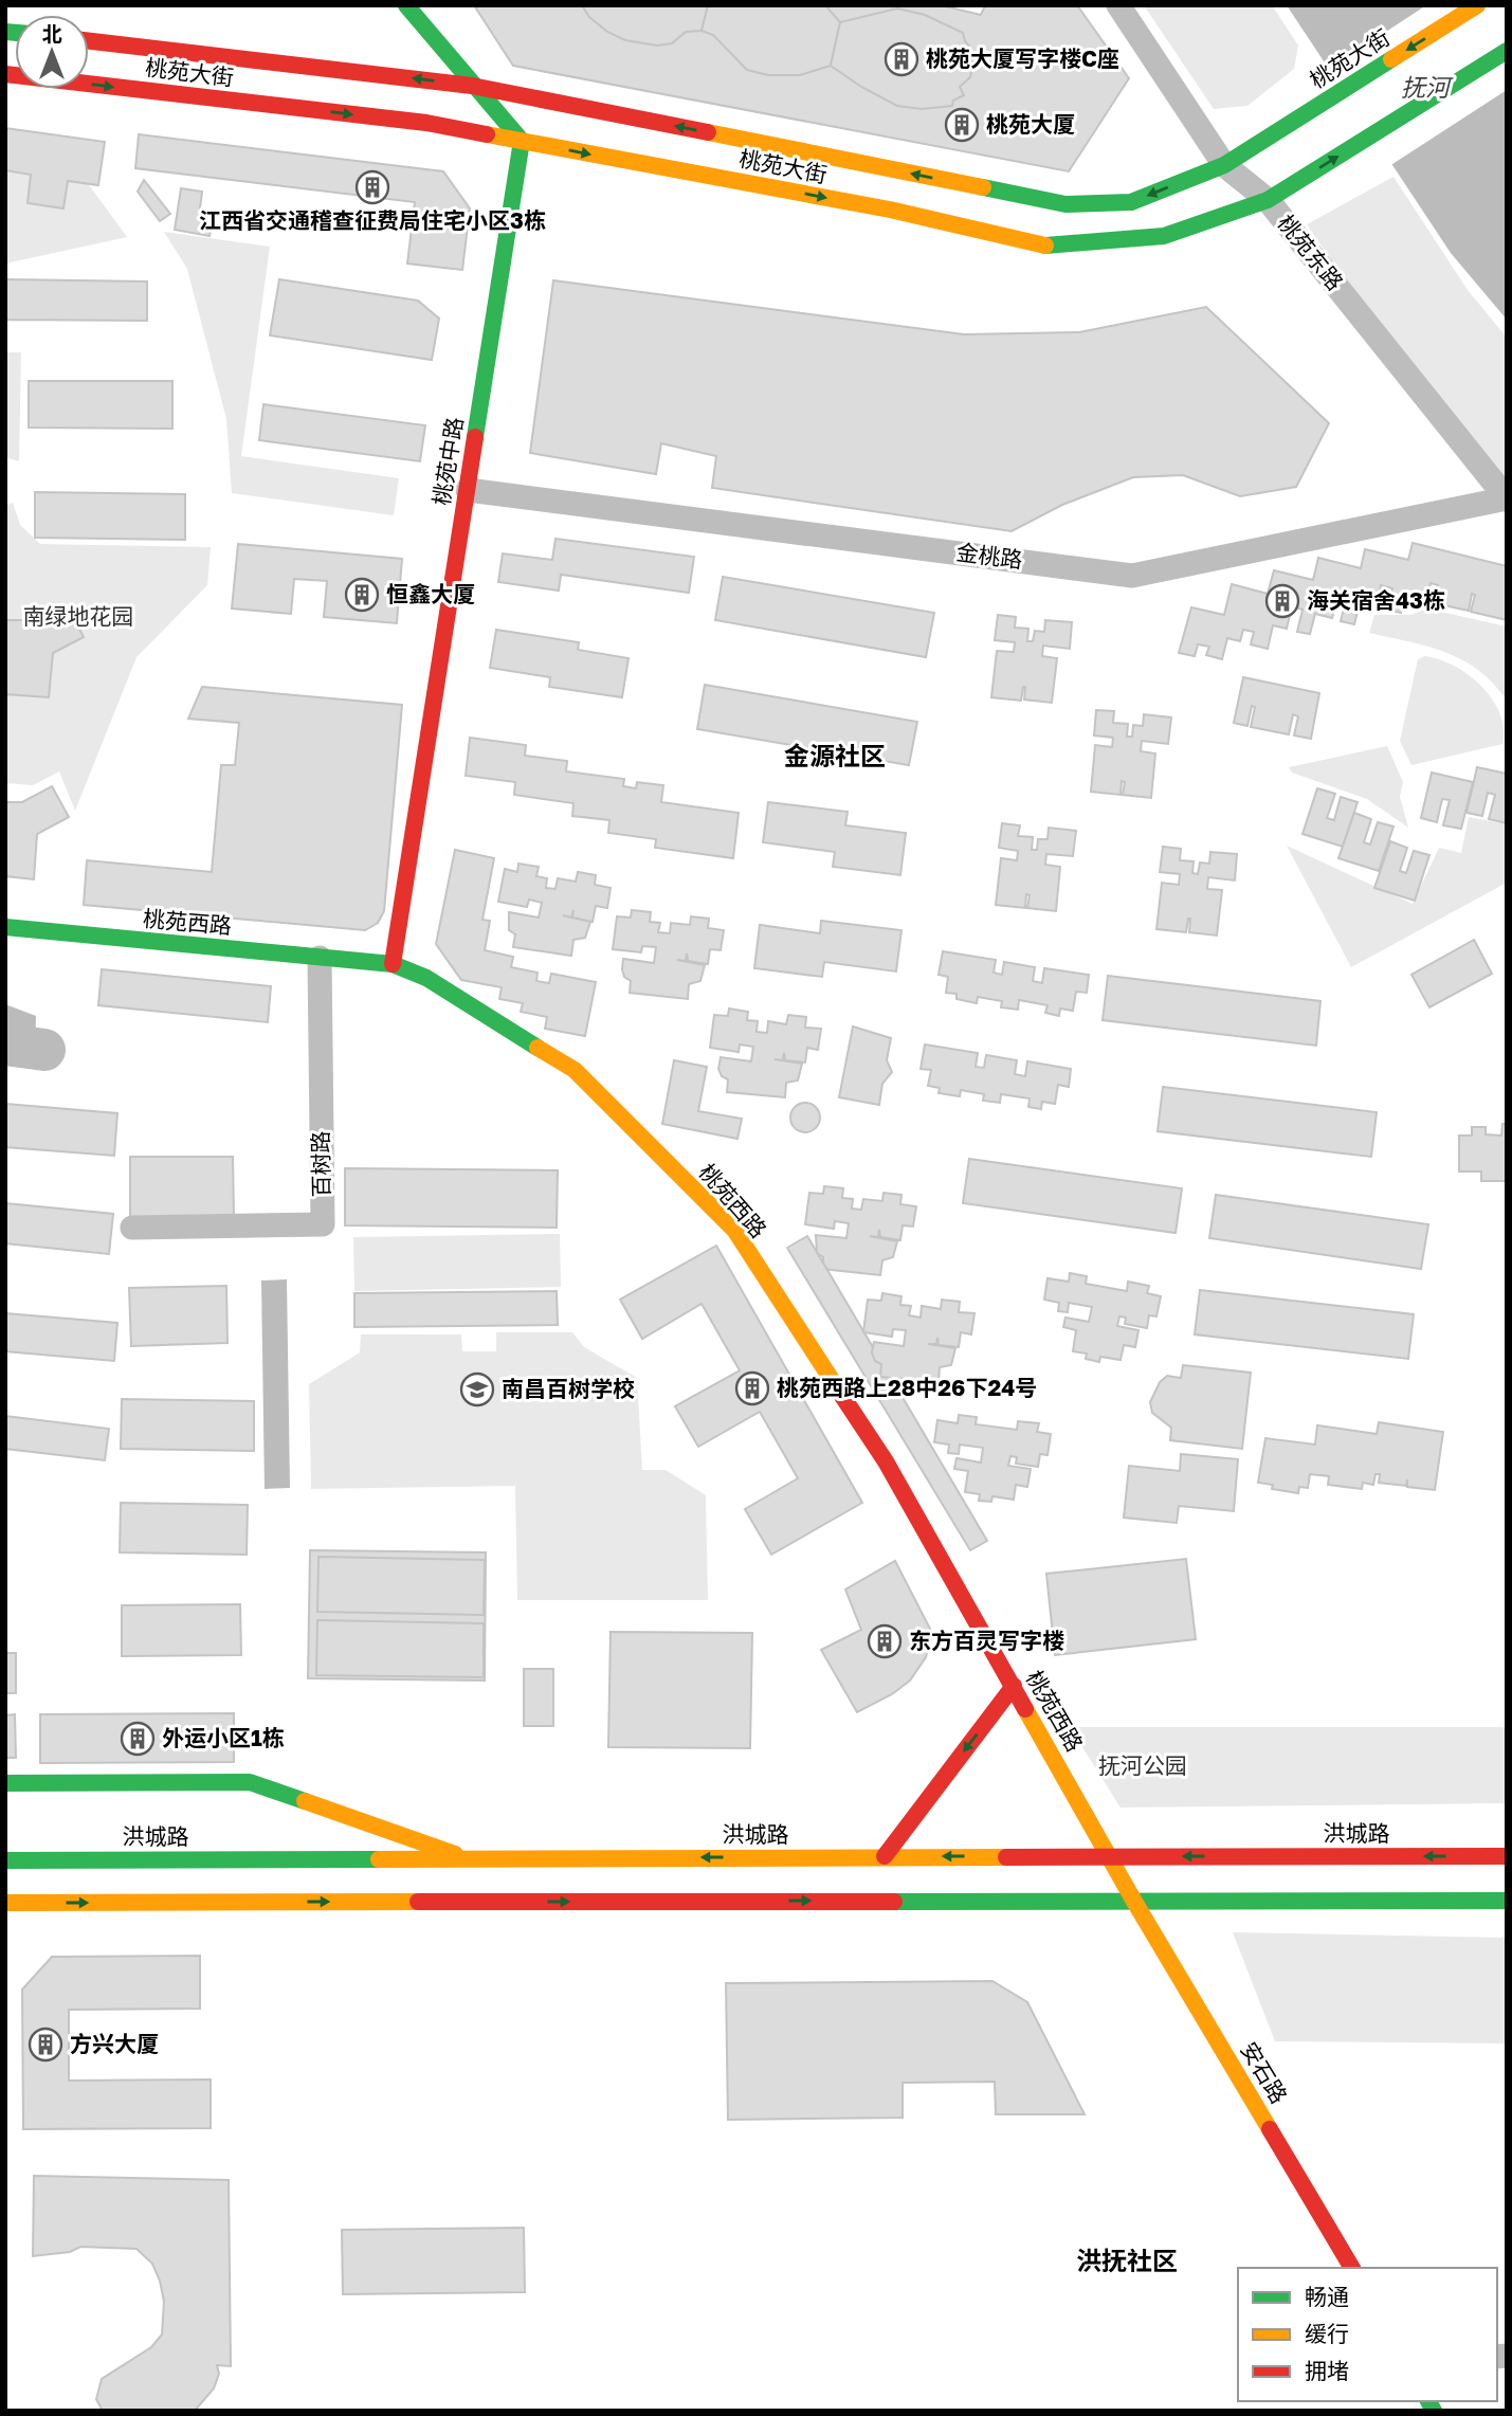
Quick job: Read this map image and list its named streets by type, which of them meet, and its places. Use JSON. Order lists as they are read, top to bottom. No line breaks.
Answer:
{"streets":{"main road":["桃苑大街","桃苑中路","桃苑西路","洪城路","安石路"],"street":["桃苑东路","金桃路","百树路"]},"crossings":[["桃苑大街","桃苑东路"],["桃苑大街","桃苑中路"],["桃苑东路","金桃路"],["桃苑中路","金桃路"],["桃苑中路","桃苑西路"],["桃苑西路","百树路"],["桃苑西路","洪城路"],["桃苑西路","安石路"]],"districts":["金源社区","洪抚社区"],"water":["抚河"],"parks":["南绿地花园","抚河公园"],"places":{"building":["桃苑大厦写字楼C座","桃苑大厦","江西省交通稽查征费局住宅小区3栋","恒鑫大厦","海关宿舍43栋","桃苑西路上28中26下24号","东方百灵写字楼","外运小区1栋","方兴大厦"],"school or university":["南昌百树学校"]},"legend":["畅通","缓行","拥堵"],"north":"top"}
